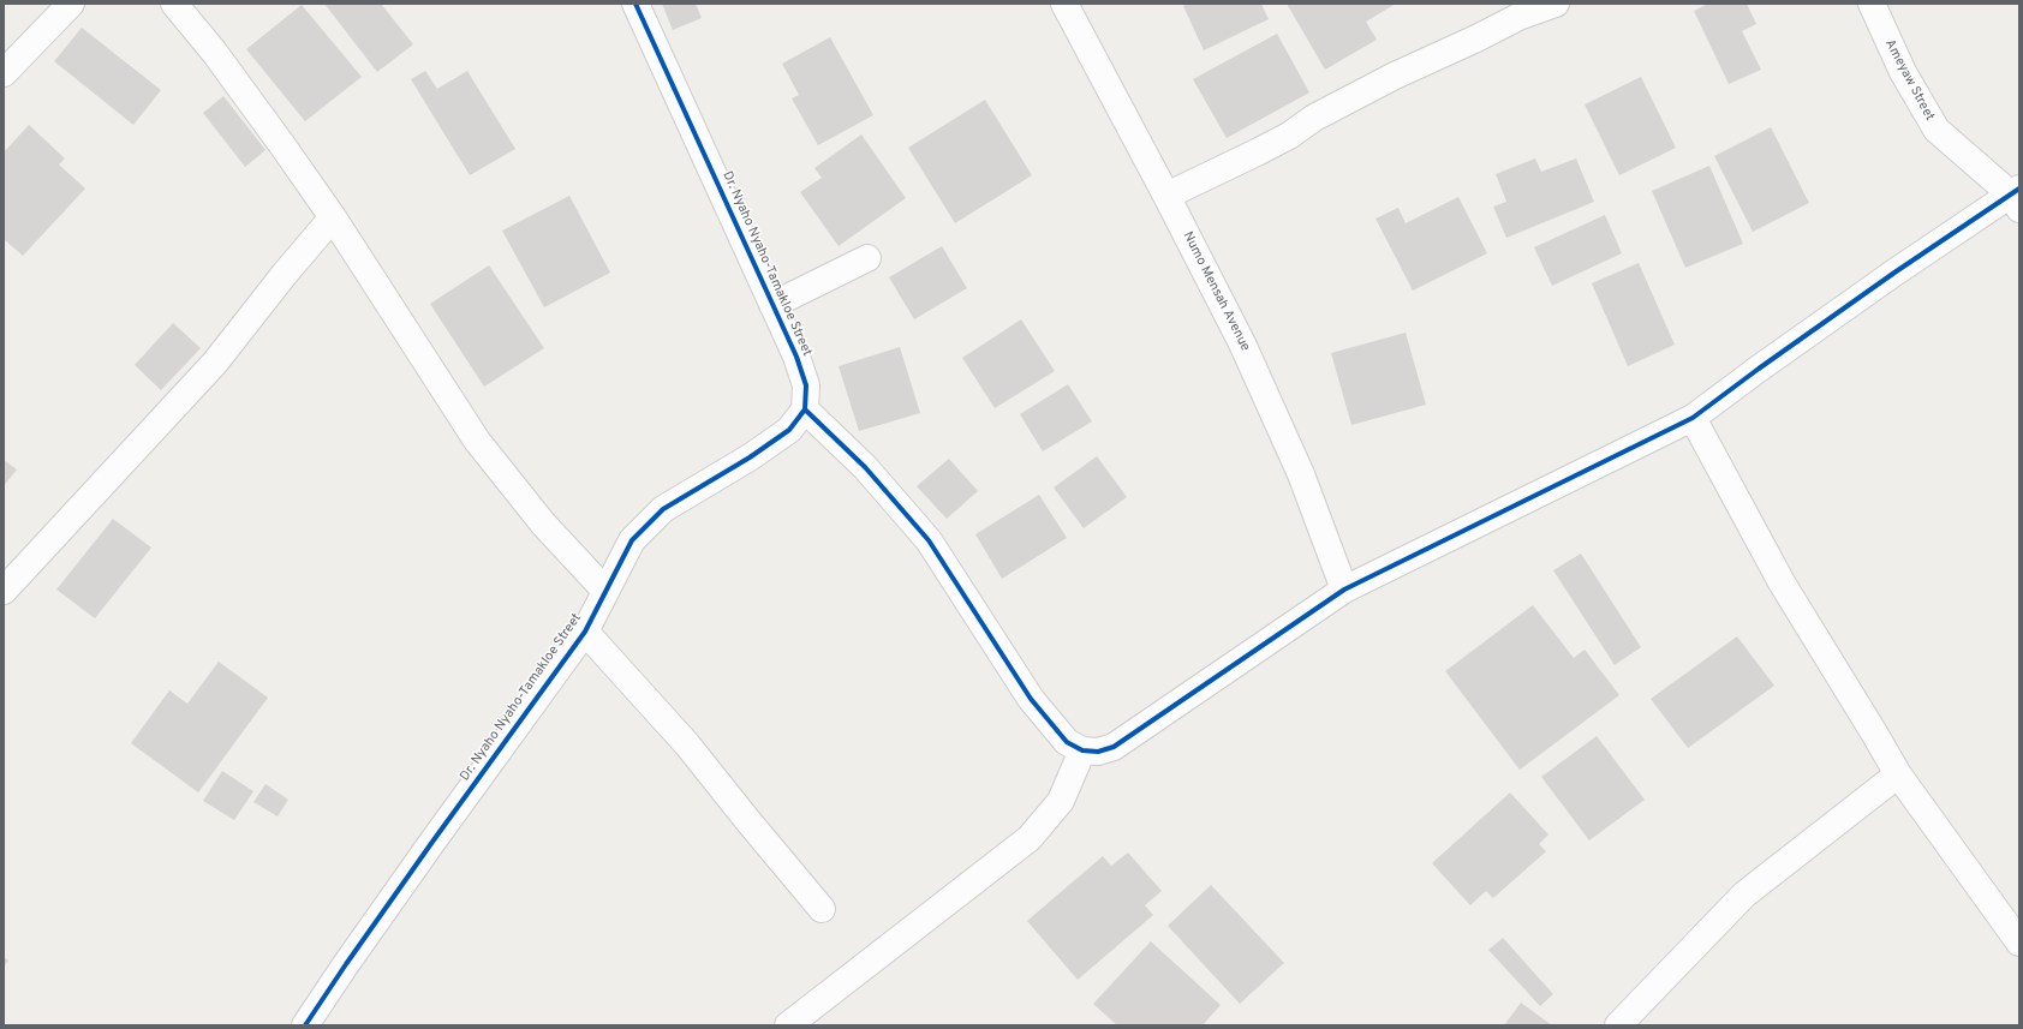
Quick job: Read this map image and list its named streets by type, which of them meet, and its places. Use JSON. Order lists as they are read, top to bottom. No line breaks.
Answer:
{"streets":{"street":["Ameyaw Street","Dr. Nyaho Nyaho-Tamakloe Street","Numo Mensah Avenue"]}}
